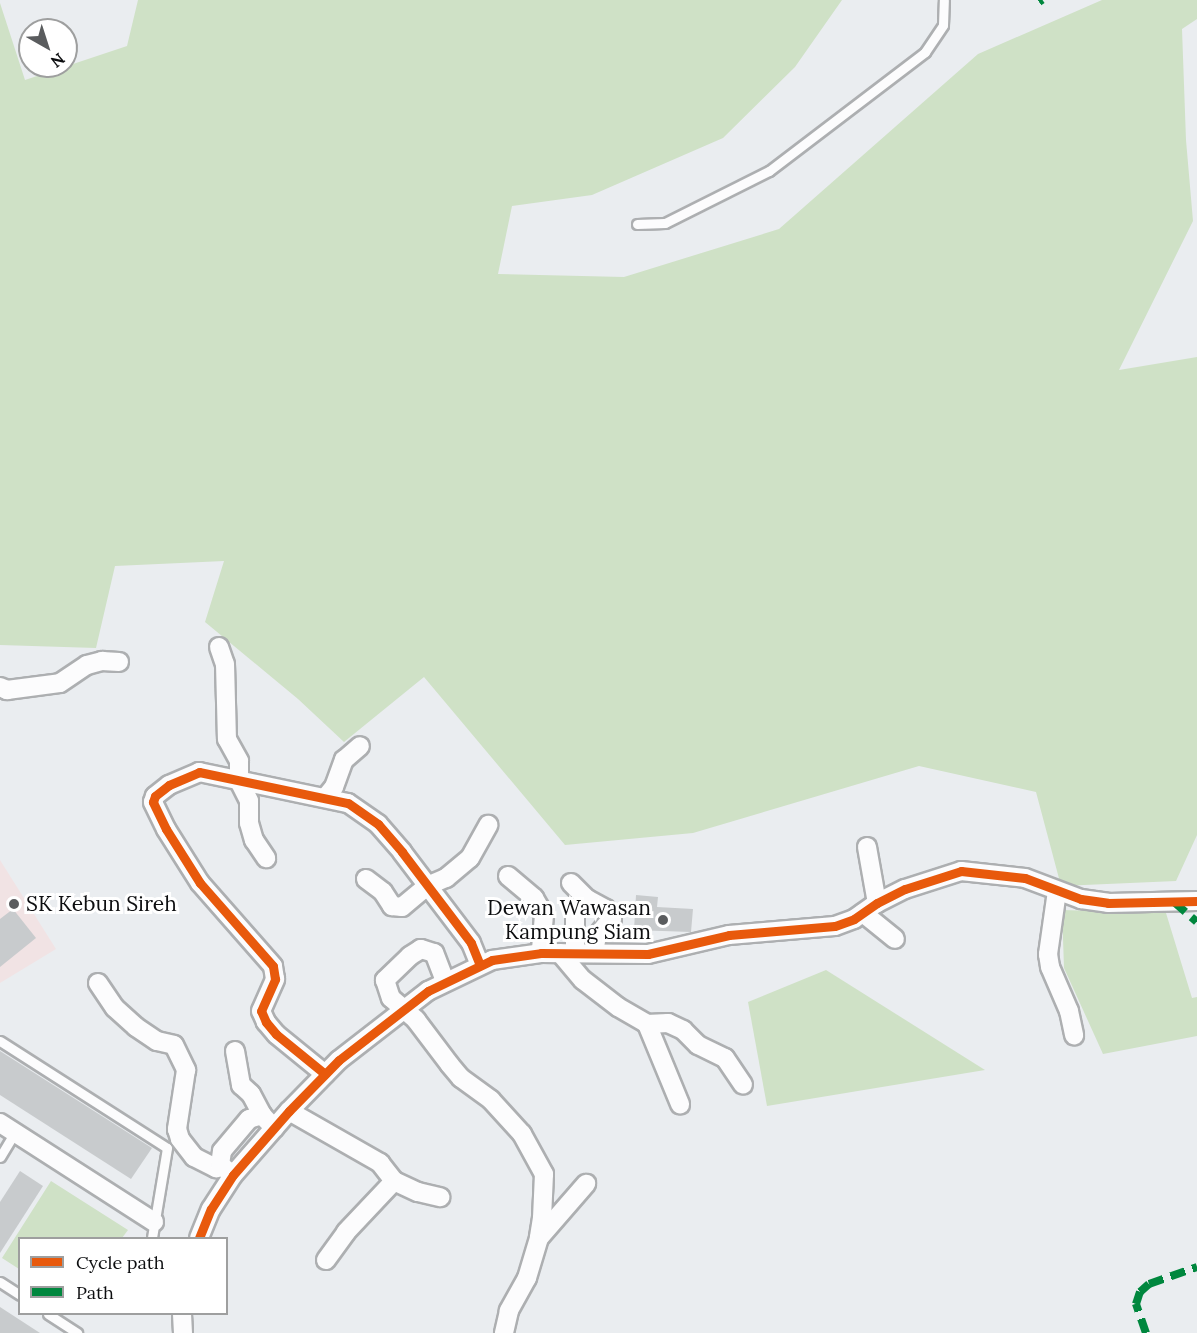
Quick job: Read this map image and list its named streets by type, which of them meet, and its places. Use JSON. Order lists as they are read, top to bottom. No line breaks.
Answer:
{"places":["SK Kebun Sireh","Dewan Wawasan Kampung Siam"],"legend":["Cycle path","Path"],"north":"bottom right"}
